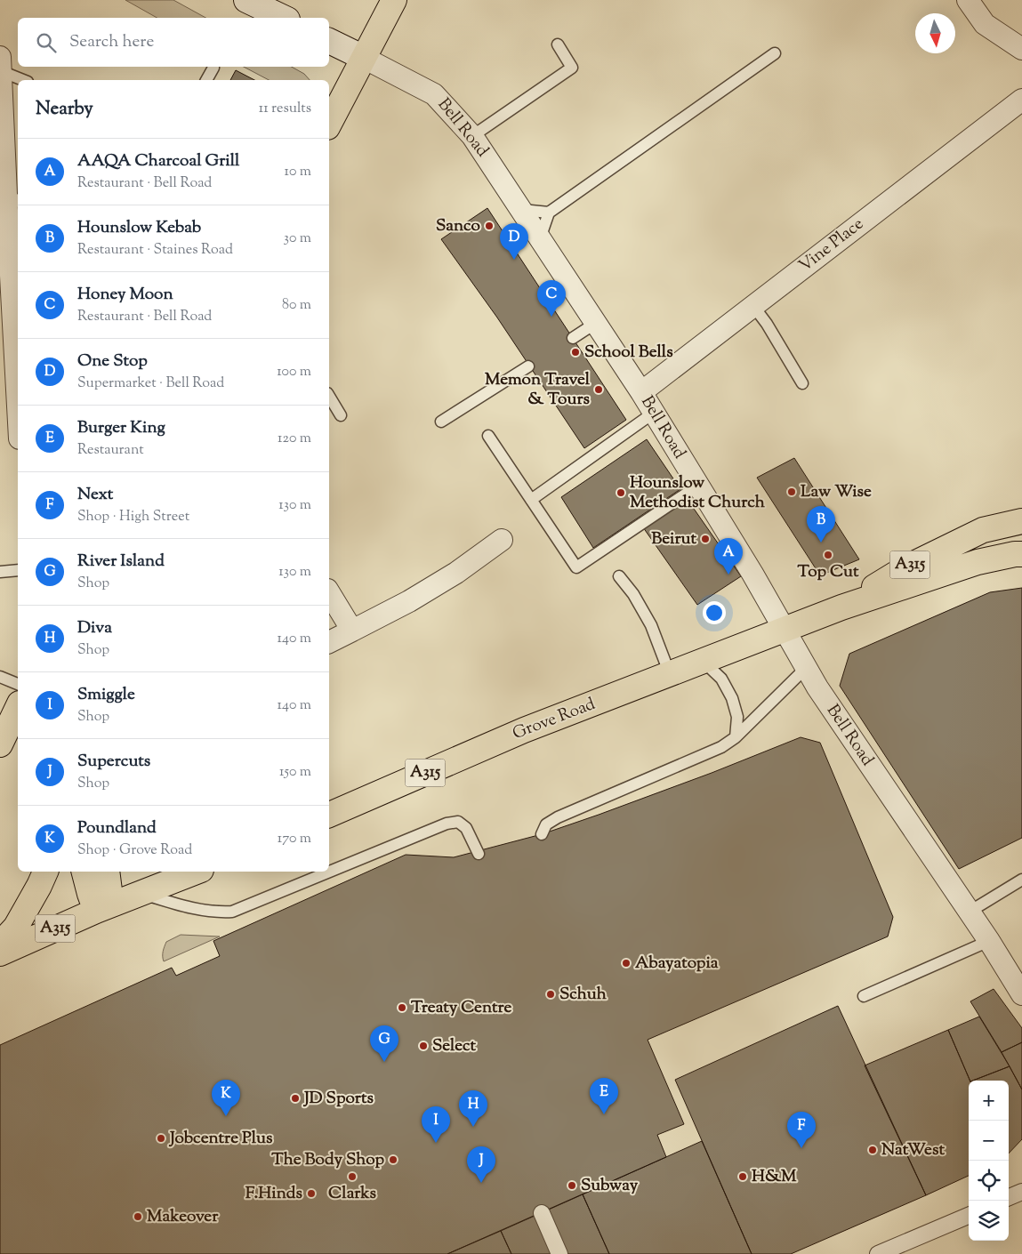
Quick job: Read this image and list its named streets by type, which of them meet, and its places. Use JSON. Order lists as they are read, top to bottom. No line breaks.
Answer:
{"streets":{"main road":["A315","Grove Road"],"street":["Bell Road","Vine Place"]},"crossings":[["Bell Road","Vine Place"],["Bell Road","A315"],["Bell Road","Grove Road"],["A315","Grove Road"]],"places":["Sanco","School Bells","Memon Travel & Tours","Law Wise","Hounslow Methodist Church","Beirut","Top Cut","Abayatopia","Schuh","Treaty Centre","Select","JD Sports","Jobcentre Plus","NatWest","The Body Shop","Clarks","H&M","Subway","F.Hinds","Makeover"],"north":"bottom","page":{"search":"Search here","heading":["Nearby","11 results"],"list":[{"mark":"A","name":"AAQA Charcoal Grill","note":"Restaurant · Bell Road","value":"10 m"},{"mark":"B","name":"Hounslow Kebab","note":"Restaurant · Staines Road","value":"30 m"},{"mark":"C","name":"Honey Moon","note":"Restaurant · Bell Road","value":"80 m"},{"mark":"D","name":"One Stop","note":"Supermarket · Bell Road","value":"100 m"},{"mark":"E","name":"Burger King","note":"Restaurant","value":"120 m"},{"mark":"F","name":"Next","note":"Shop · High Street","value":"130 m"},{"mark":"G","name":"River Island","note":"Shop","value":"130 m"},{"mark":"H","name":"Diva","note":"Shop","value":"140 m"},{"mark":"I","name":"Smiggle","note":"Shop","value":"140 m"},{"mark":"J","name":"Supercuts","note":"Shop","value":"150 m"},{"mark":"K","name":"Poundland","note":"Shop · Grove Road","value":"170 m"}],"pins":["D","C","B","A","G","E","K","H","I","F","J"],"map_buttons":["+","−"]}}
